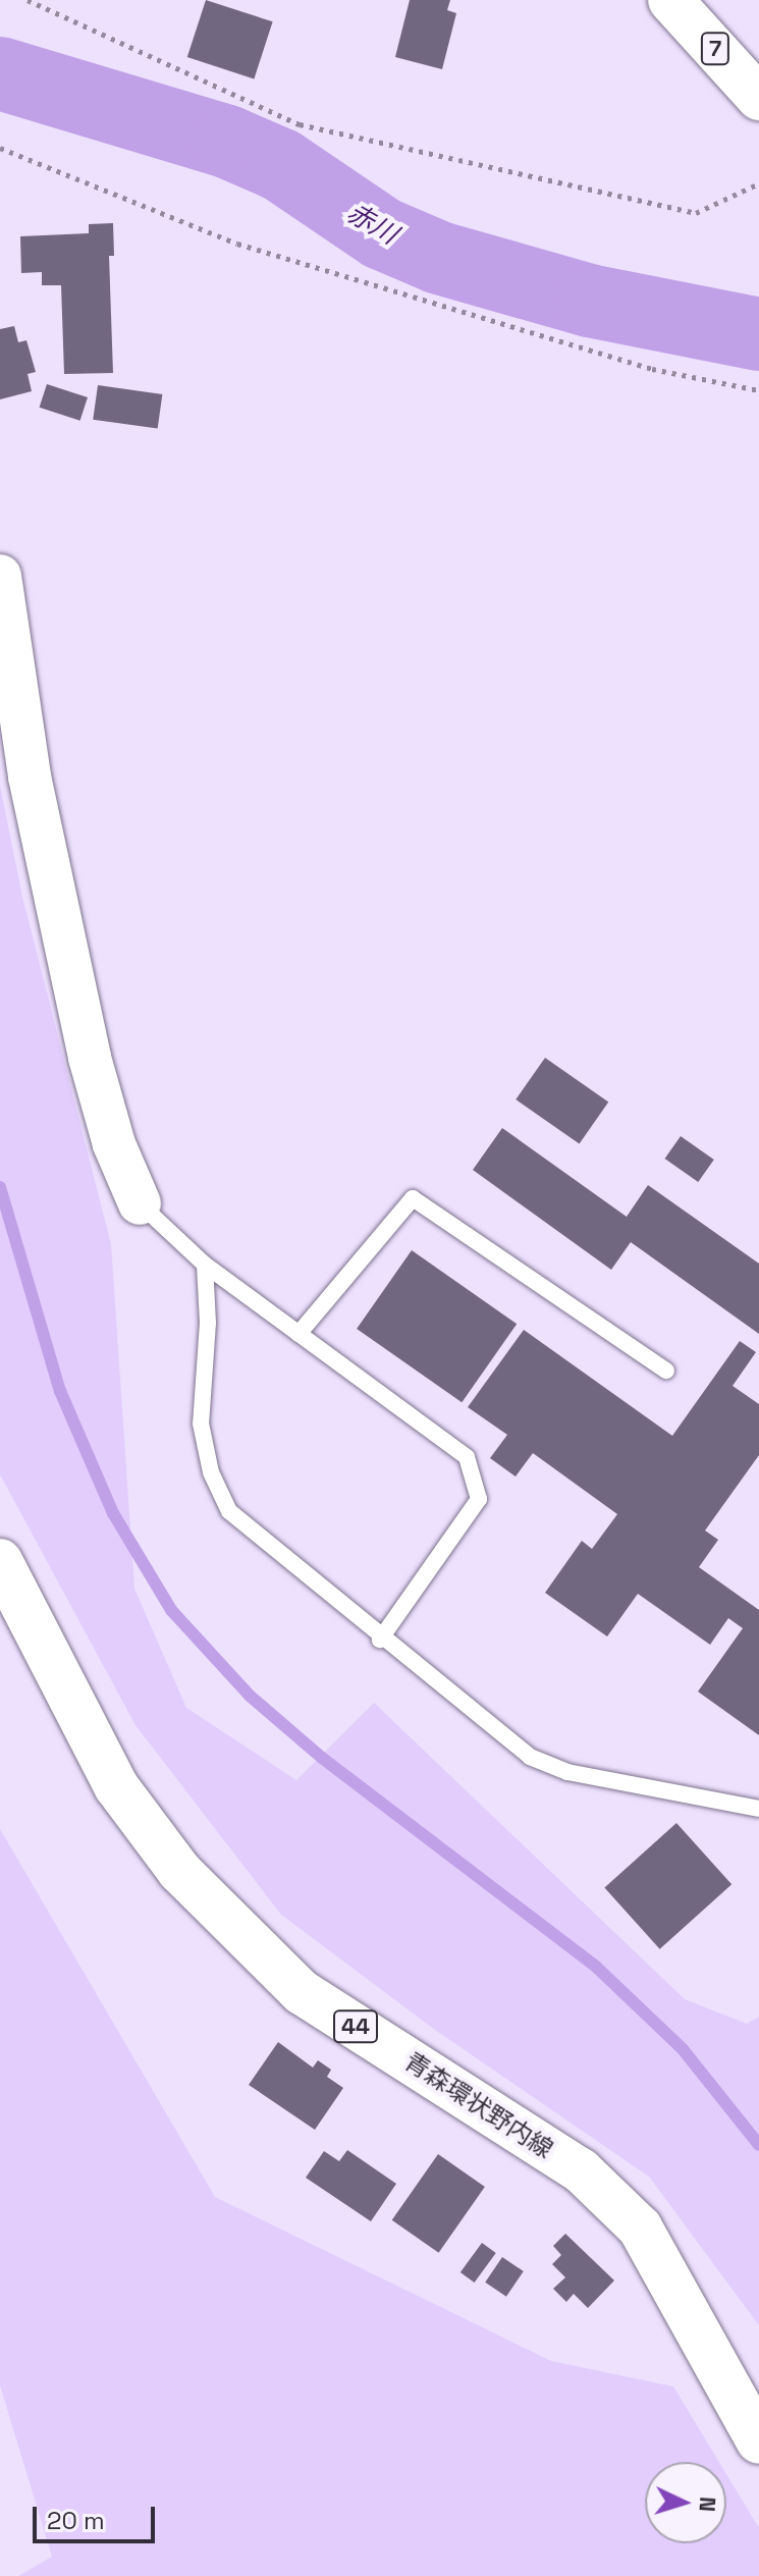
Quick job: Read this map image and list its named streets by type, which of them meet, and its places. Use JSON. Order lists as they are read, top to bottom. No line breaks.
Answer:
{"streets":{"main road":["7","44","青森環状野内線"]},"water":["赤川"],"scale_bar":"20 m","north":"right"}
